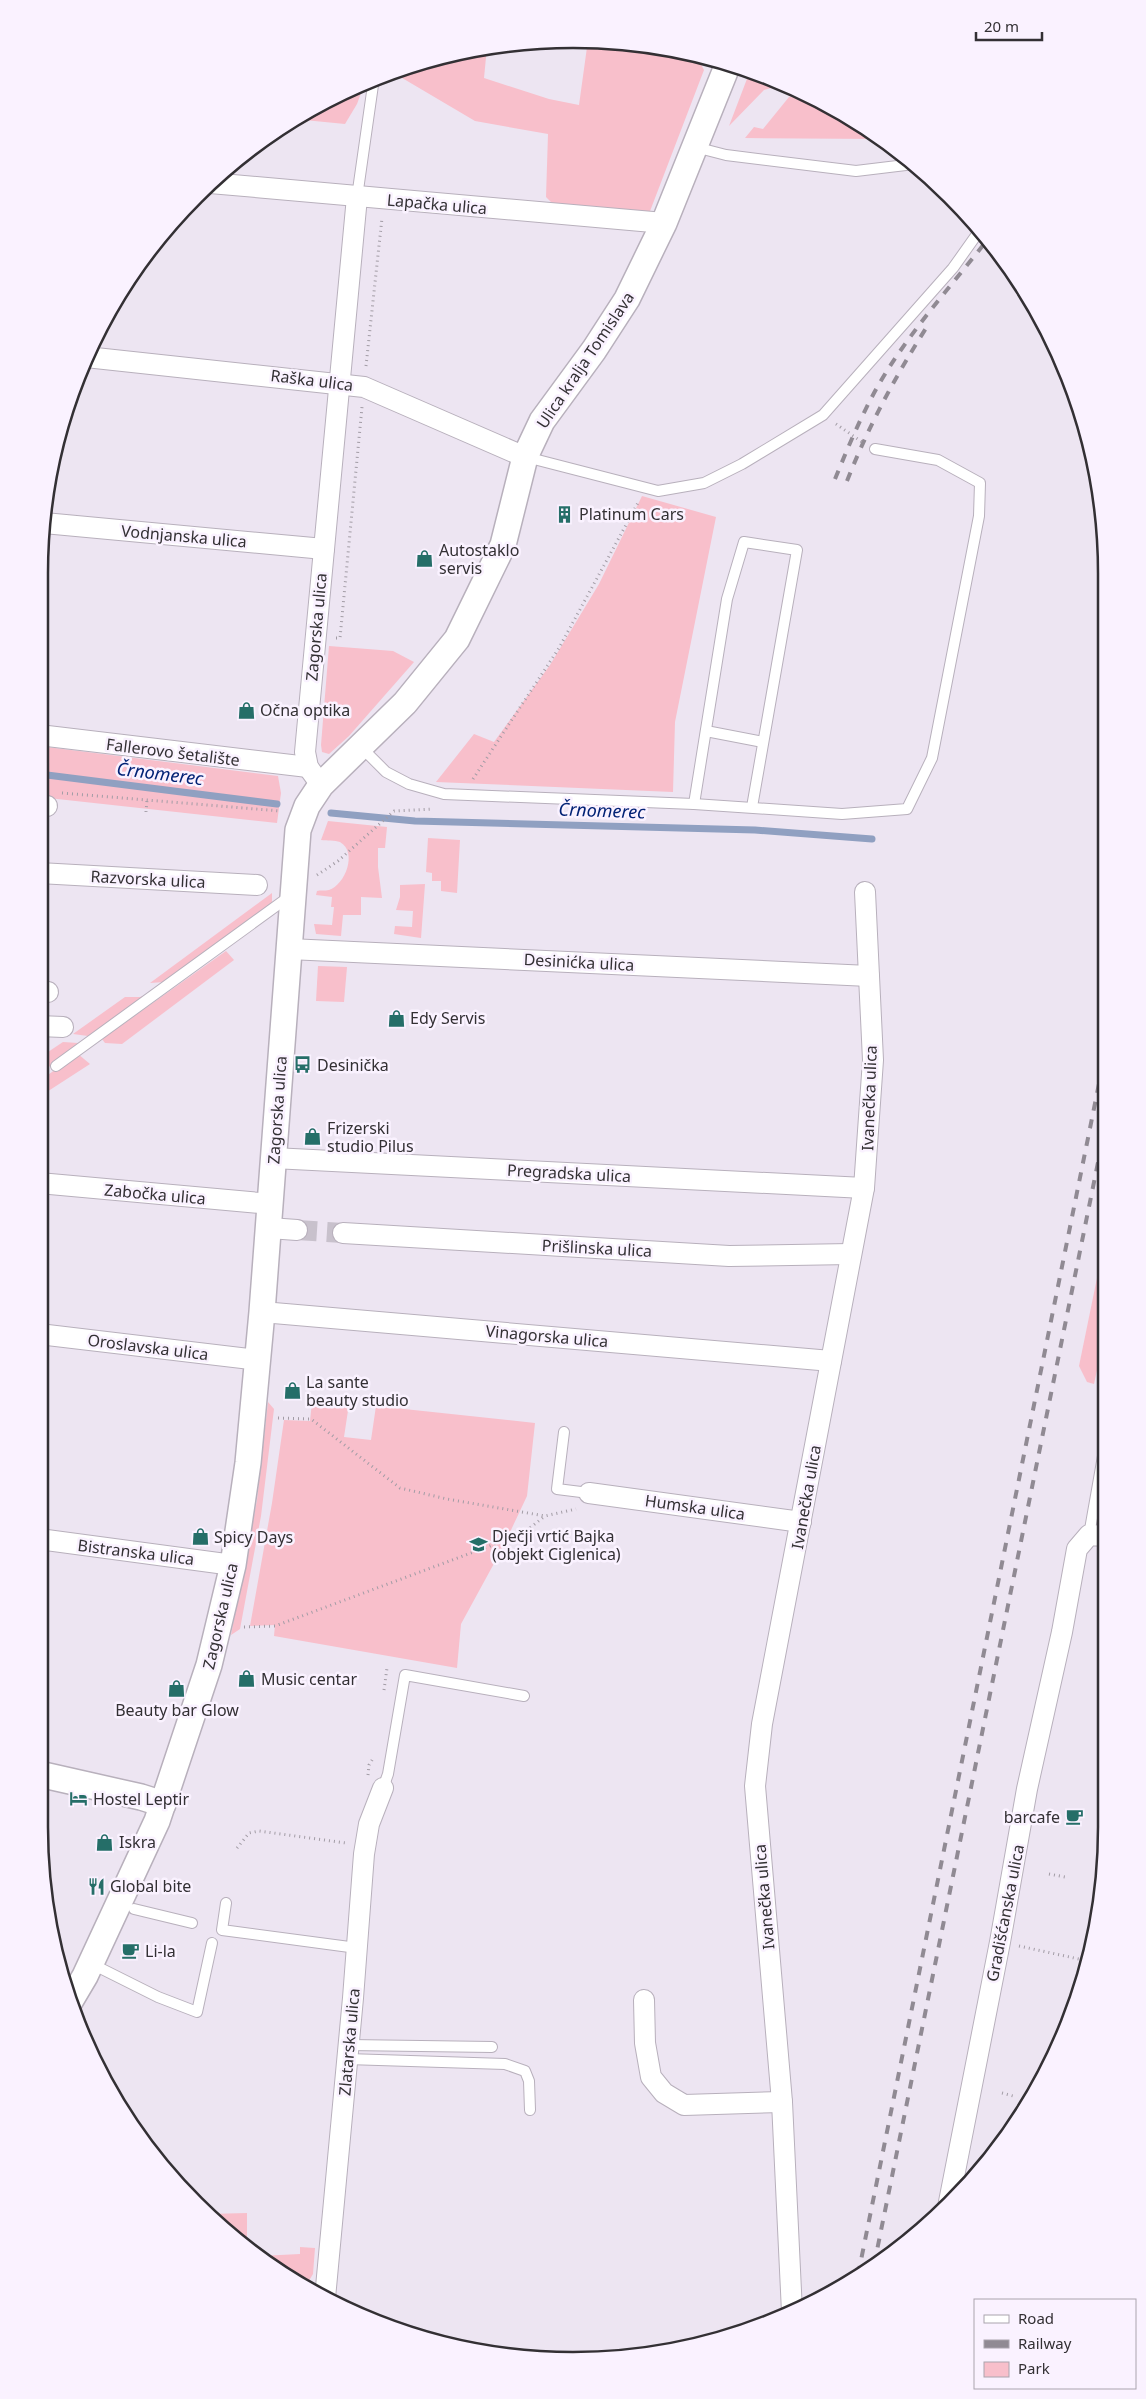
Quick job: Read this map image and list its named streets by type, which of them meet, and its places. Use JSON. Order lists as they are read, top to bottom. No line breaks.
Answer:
{"streets":{"street":["Lapačka ulica","Ulica kralja Tomislava","Raška ulica","Vodnjanska ulica","Zagorska ulica","Fallerovo šetalište","Razvorska ulica","Desinićka ulica","Ivanečka ulica","Pregradska ulica","Zabočka ulica","Prišlinska ulica","Vinagorska ulica","Oroslavska ulica","Humska ulica","Bistranska ulica","Gradišćanska ulica","Zlatarska ulica"]},"crossings":[["Lapačka ulica","Ulica kralja Tomislava"],["Lapačka ulica","Zagorska ulica"],["Ulica kralja Tomislava","Raška ulica"],["Ulica kralja Tomislava","Zagorska ulica"],["Ulica kralja Tomislava","Fallerovo šetalište"],["Raška ulica","Zagorska ulica"],["Vodnjanska ulica","Zagorska ulica"],["Zagorska ulica","Fallerovo šetalište"],["Zagorska ulica","Desinićka ulica"],["Zagorska ulica","Pregradska ulica"],["Zagorska ulica","Zabočka ulica"],["Zagorska ulica","Vinagorska ulica"],["Zagorska ulica","Oroslavska ulica"],["Zagorska ulica","Bistranska ulica"],["Desinićka ulica","Ivanečka ulica"],["Ivanečka ulica","Pregradska ulica"],["Ivanečka ulica","Prišlinska ulica"],["Ivanečka ulica","Vinagorska ulica"],["Ivanečka ulica","Humska ulica"]],"water":["Črnomerec"],"places":{"building":["Platinum Cars"],"shop":["Autostaklo servis","Očna optika","Edy Servis","Frizerski studio Pilus","La sante beauty studio","Spicy Days","Music centar","Beauty bar Glow","Iskra"],"bus stop":["Desinička"],"school or university":["Dječji vrtić Bajka (objekt Ciglenica)"],"hotel":["Hostel Leptir"],"cafe":["barcafe","Li-la"],"restaurant":["Global bite"]},"legend":["Road","Railway","Park"],"scale_bar":"20 m"}
